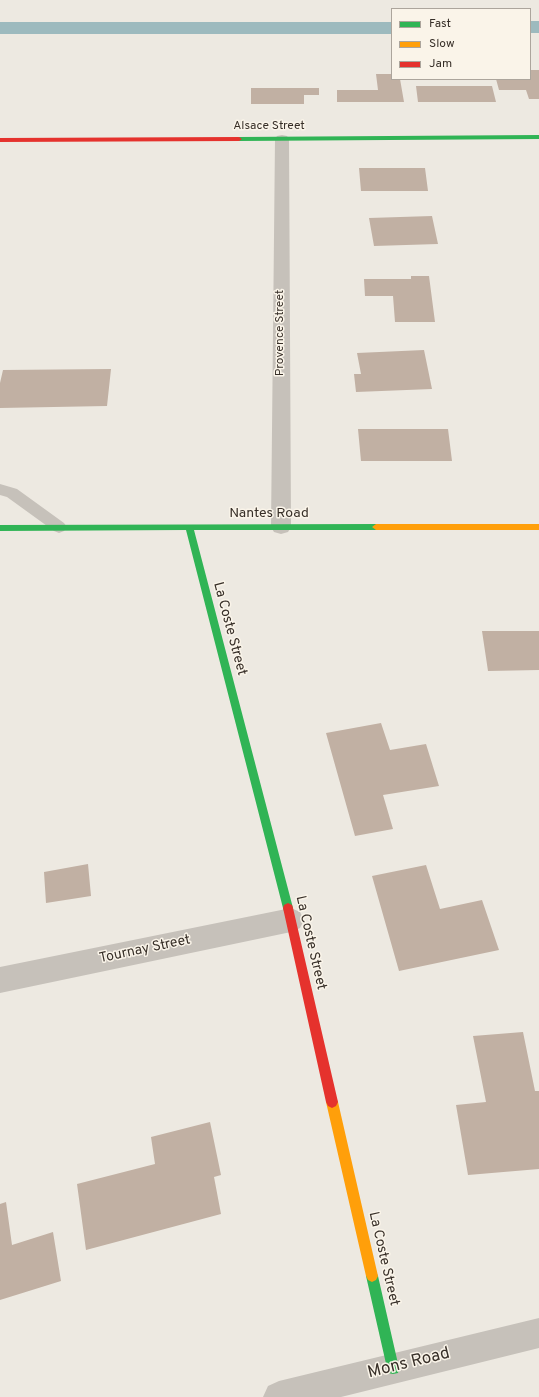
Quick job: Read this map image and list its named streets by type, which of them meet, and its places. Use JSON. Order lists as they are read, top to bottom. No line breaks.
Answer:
{"streets":{"street":["Alsace Street","Provence Street","Nantes Road","La Coste Street","Tournay Street","Mons Road"]},"crossings":[["Alsace Street","Provence Street"],["Provence Street","Nantes Road"],["Nantes Road","La Coste Street"],["La Coste Street","Tournay Street"],["La Coste Street","Mons Road"]],"legend":["Fast","Slow","Jam"]}
